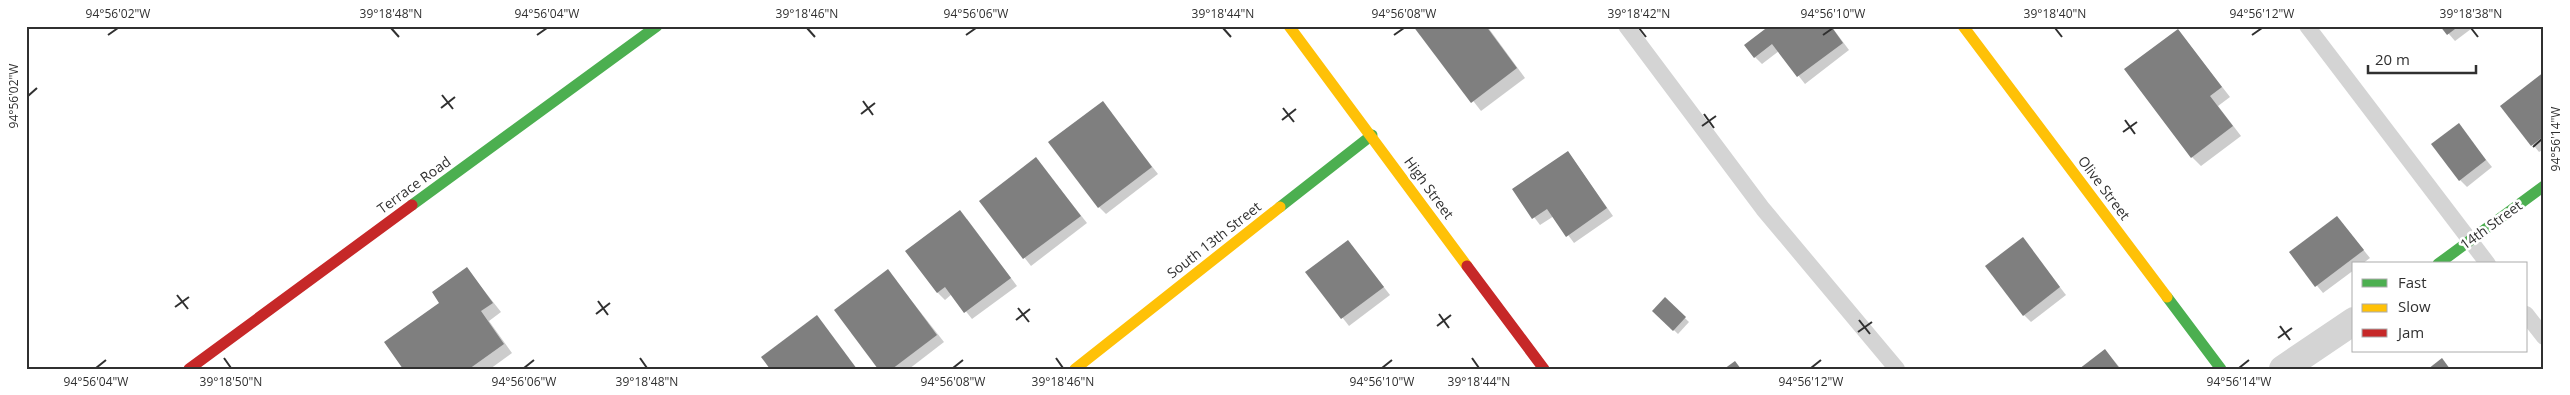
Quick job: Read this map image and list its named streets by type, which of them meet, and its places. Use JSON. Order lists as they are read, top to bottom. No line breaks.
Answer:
{"streets":{"street":["Terrace Road","High Street","Olive Street","14th Street","South 13th Street"]},"crossings":[["High Street","South 13th Street"]],"legend":["Fast","Slow","Jam"],"scale_bar":"20 m","coordinates":["94°56'02\"W","39°18'48\"N","94°56'04\"W","39°18'46\"N","94°56'06\"W","39°18'44\"N","94°56'08\"W","39°18'42\"N","94°56'10\"W","39°18'40\"N","94°56'12\"W","39°18'38\"N","94°56'14\"W","39°18'50\"N"]}
